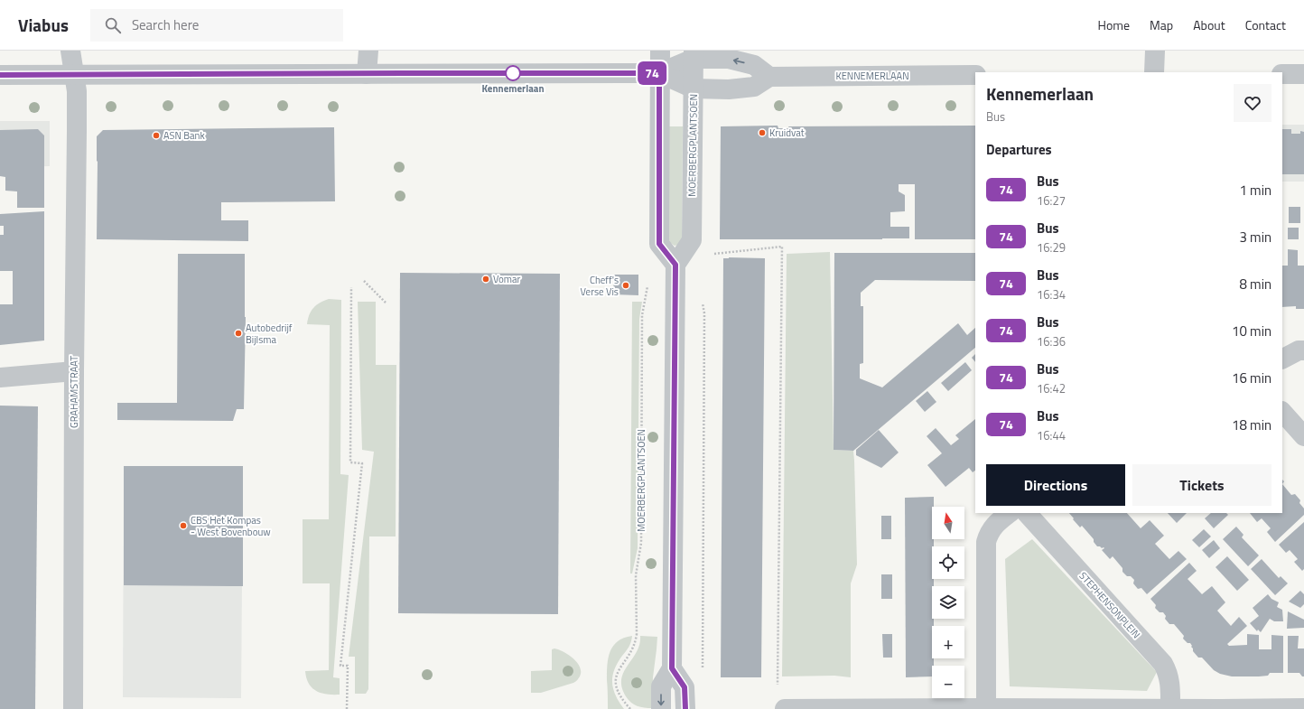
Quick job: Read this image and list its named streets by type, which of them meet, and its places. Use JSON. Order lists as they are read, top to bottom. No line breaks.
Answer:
{"streets":{"street":["KENNEMERLAAN","MOERBERGPLANTSOEN","GRAHAMSTRAAT","STEPHENSONPLEIN"]},"places":["Kennemerlaan","Kruidvat","ASN Bank","Vomar","Cheff's Verse Vis","Autobedrijf Bijlsma","CBS Het Kompas - West Bovenbouw"],"lines":["bus line 74"],"north":"top","page":{"header":"Viabus","search":"Search here","nav":["Home","Map","About","Contact"],"on_map":"74","heading":[["Kennemerlaan","Bus"],"Departures"],"list":[{"mark":"74","name":"Bus","note":"16:27","value":"1 min"},{"mark":"74","name":"Bus","note":"16:29","value":"3 min"},{"mark":"74","name":"Bus","note":"16:34","value":"8 min"},{"mark":"74","name":"Bus","note":"16:36","value":"10 min"},{"mark":"74","name":"Bus","note":"16:42","value":"16 min"},{"mark":"74","name":"Bus","note":"16:44","value":"18 min"}],"buttons":["Directions","Tickets"],"map_buttons":["+","−"]}}
